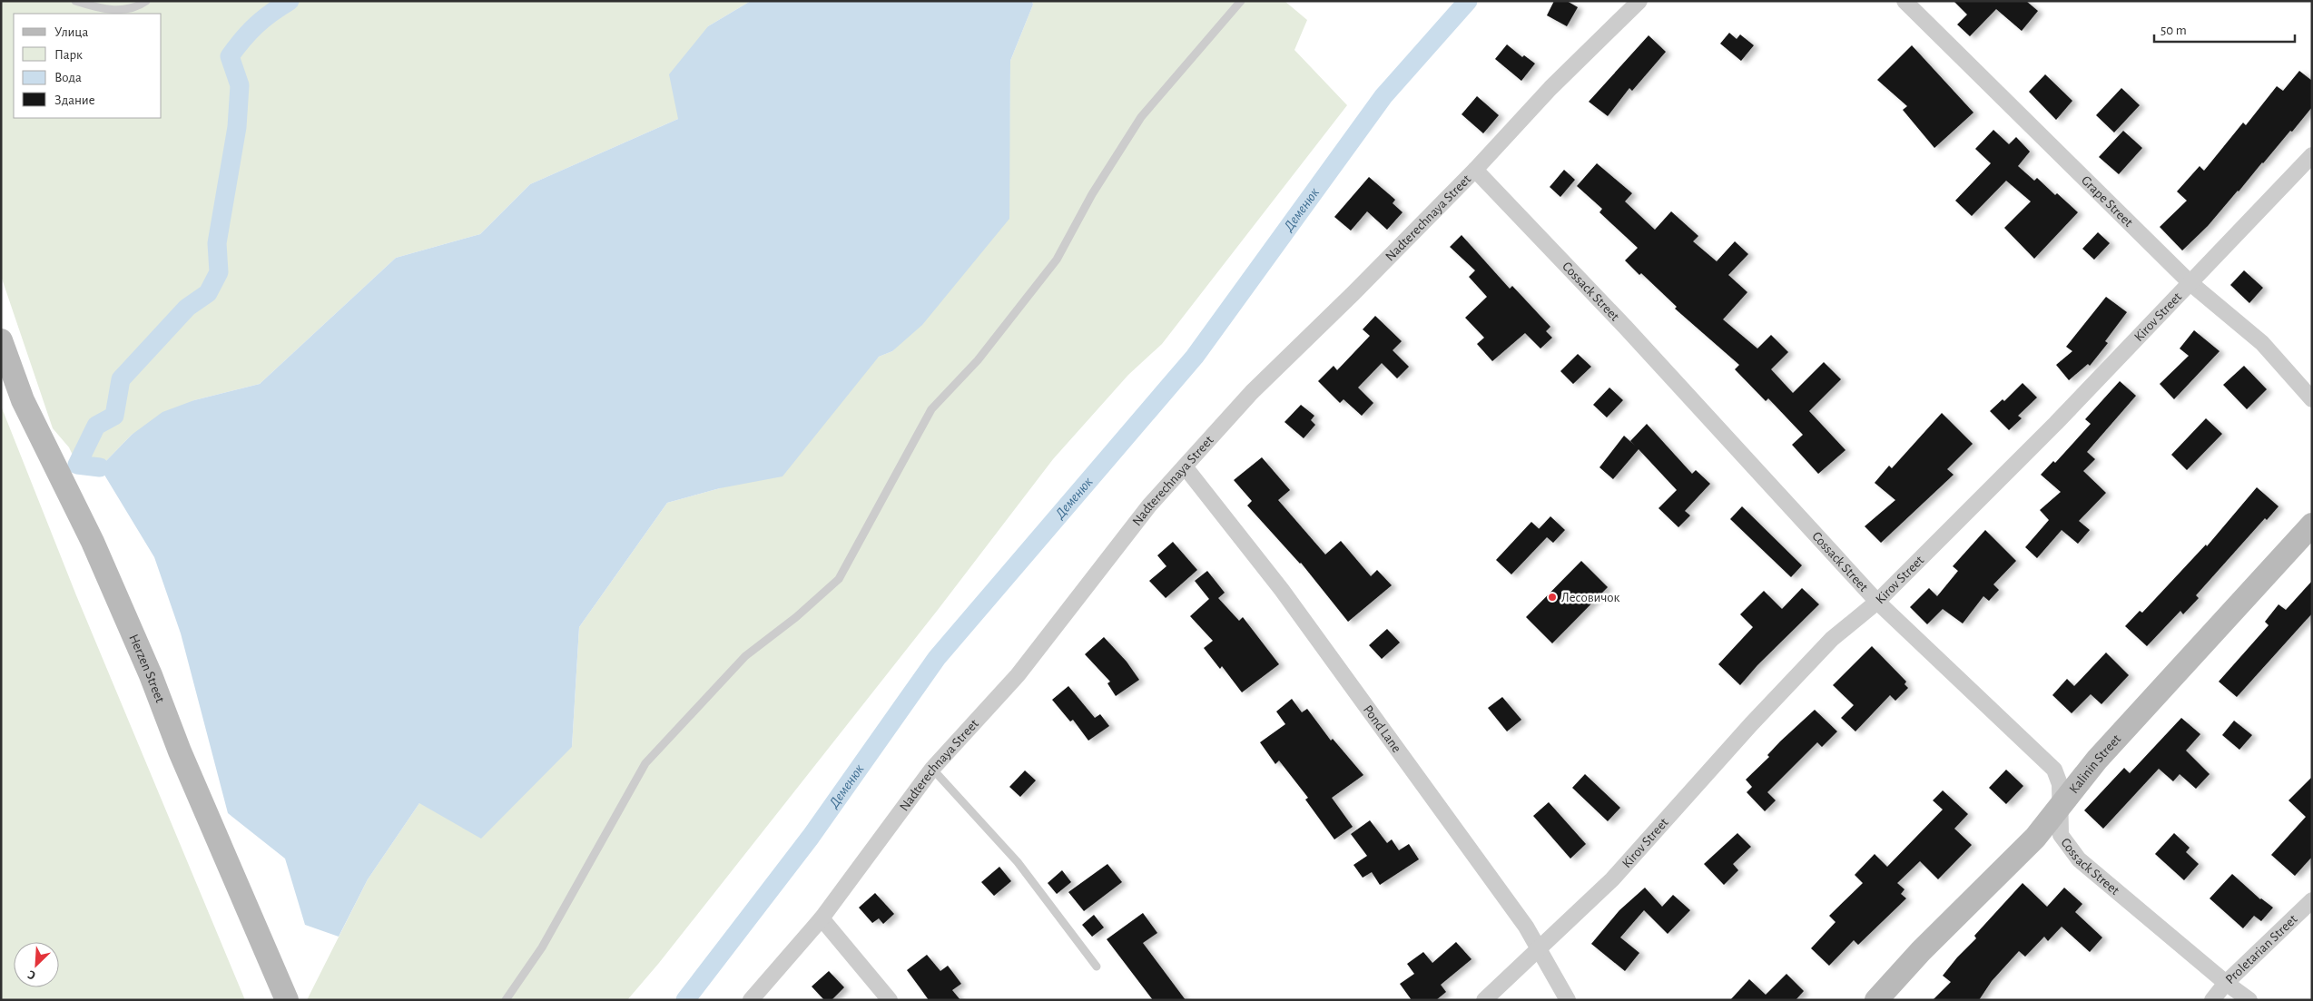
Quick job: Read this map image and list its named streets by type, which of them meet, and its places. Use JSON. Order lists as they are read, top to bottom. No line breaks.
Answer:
{"streets":{"main road":["Herzen Street","Kalinin Street"],"street":["Grape Street","Nadterechnaya Street","Cossack Street","Kirov Street","Pond Lane","Proletarian Street"]},"crossings":[["Grape Street","Kirov Street"],["Nadterechnaya Street","Cossack Street"],["Nadterechnaya Street","Pond Lane"],["Cossack Street","Kirov Street"],["Cossack Street","Kalinin Street"],["Cossack Street","Proletarian Street"],["Kirov Street","Pond Lane"]],"water":["Деменюк"],"places":["Лесовичок"],"legend":["Улица","Парк","Вода","Здание"],"scale_bar":"50 m","north":"bottom left"}
